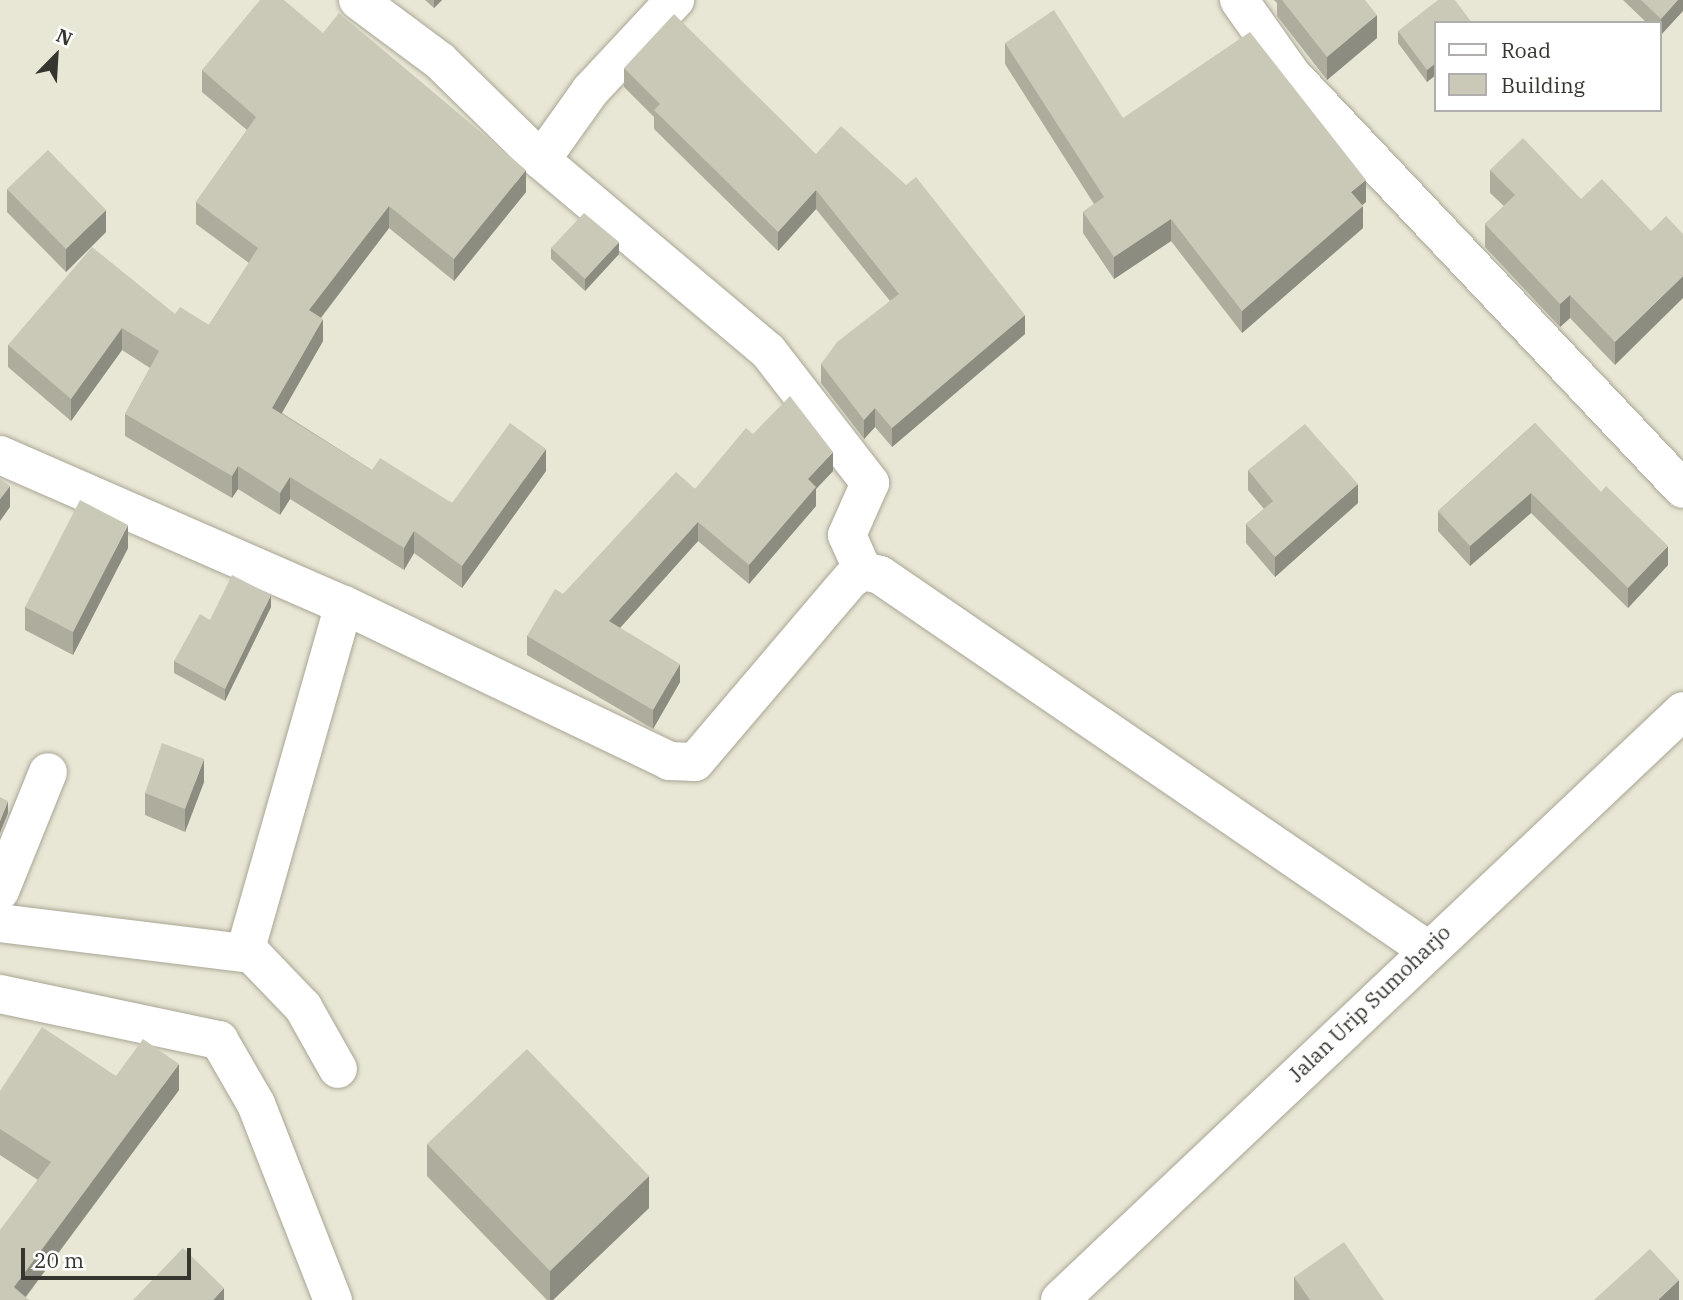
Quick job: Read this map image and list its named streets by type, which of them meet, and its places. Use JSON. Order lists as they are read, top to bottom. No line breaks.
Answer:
{"streets":{"street":["Jalan Urip Sumoharjo"]},"legend":["Road","Building"],"scale_bar":"20 m","north":"top right"}
